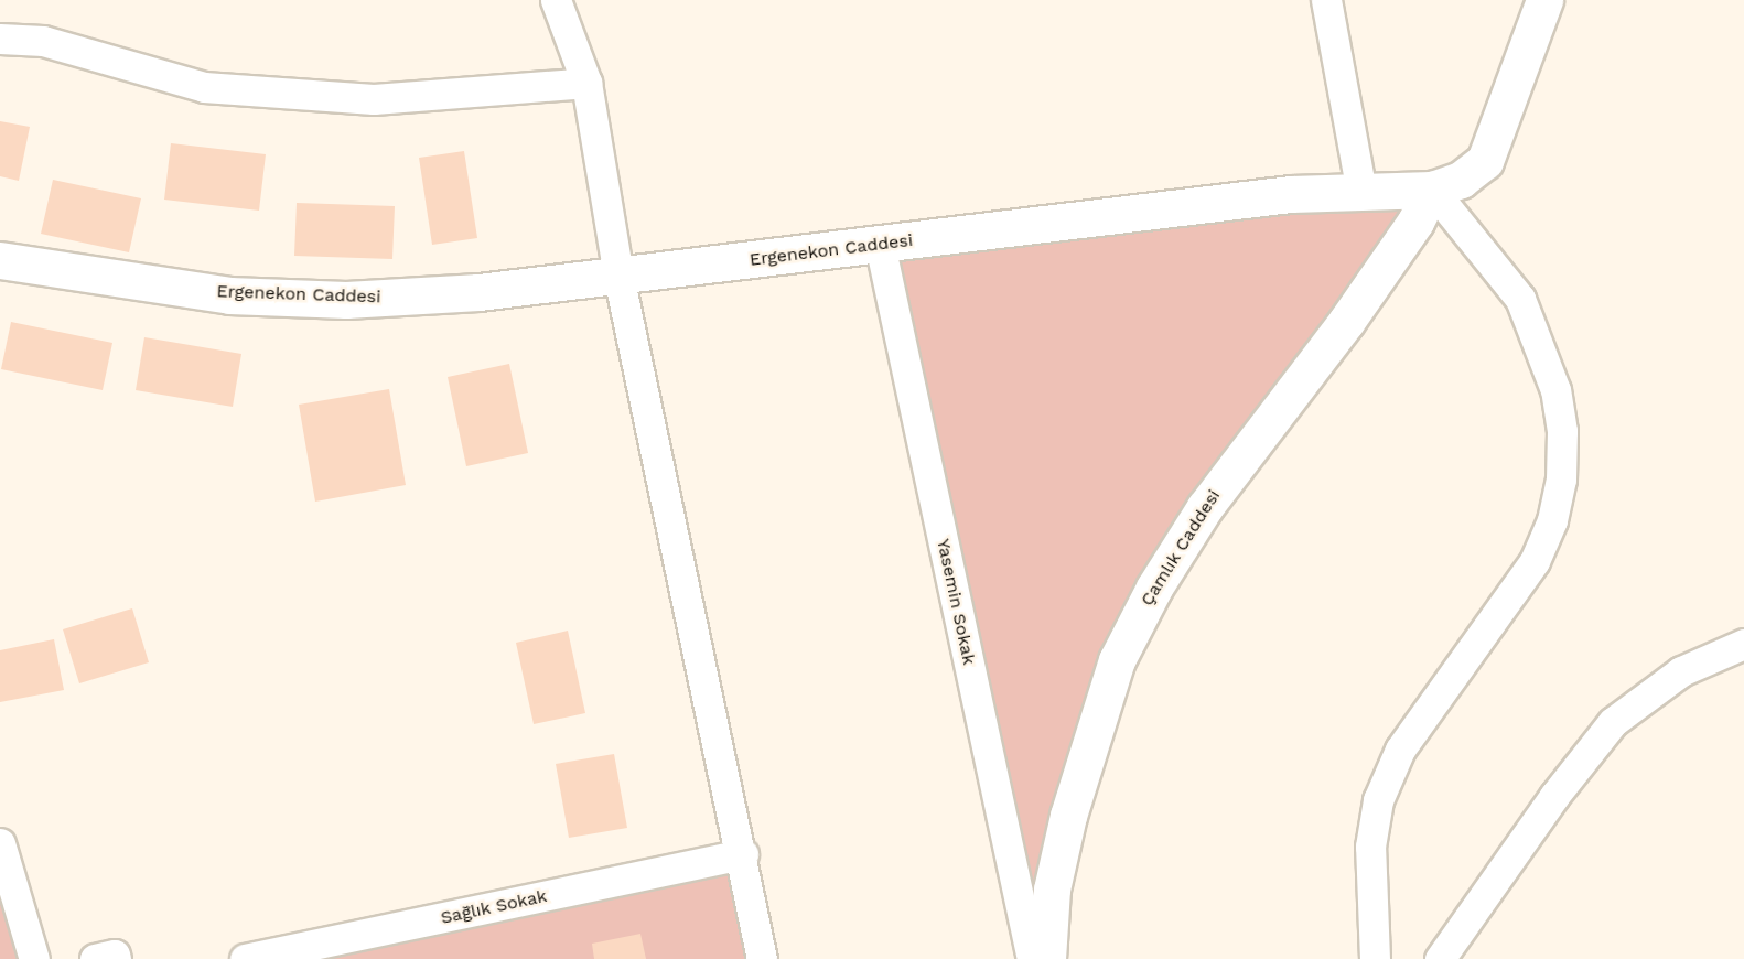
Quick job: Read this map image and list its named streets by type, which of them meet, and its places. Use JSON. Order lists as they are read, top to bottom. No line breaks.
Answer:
{"streets":{"street":["Ergenekon Caddesi","Çamlık Caddesi","Yasemin Sokak","Sağlık Sokak"]},"crossings":[["Ergenekon Caddesi","Çamlık Caddesi"],["Ergenekon Caddesi","Yasemin Sokak"]]}
